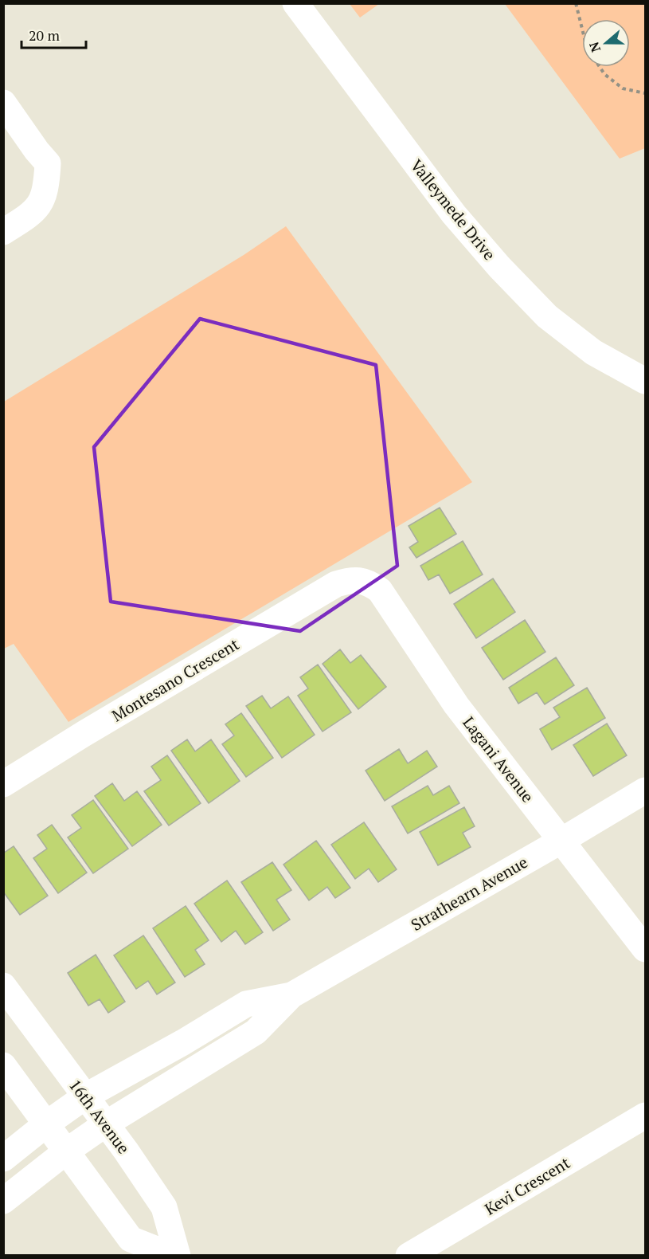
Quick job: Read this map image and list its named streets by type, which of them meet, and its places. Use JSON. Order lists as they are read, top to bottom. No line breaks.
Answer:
{"streets":{"street":["Valleymede Drive","Montesano Crescent","Lagani Avenue","Strathearn Avenue","16th Avenue","Kevi Crescent"]},"crossings":[["Montesano Crescent","Lagani Avenue"],["Lagani Avenue","Strathearn Avenue"],["Strathearn Avenue","16th Avenue"]],"scale_bar":"20 m","north":"left"}
